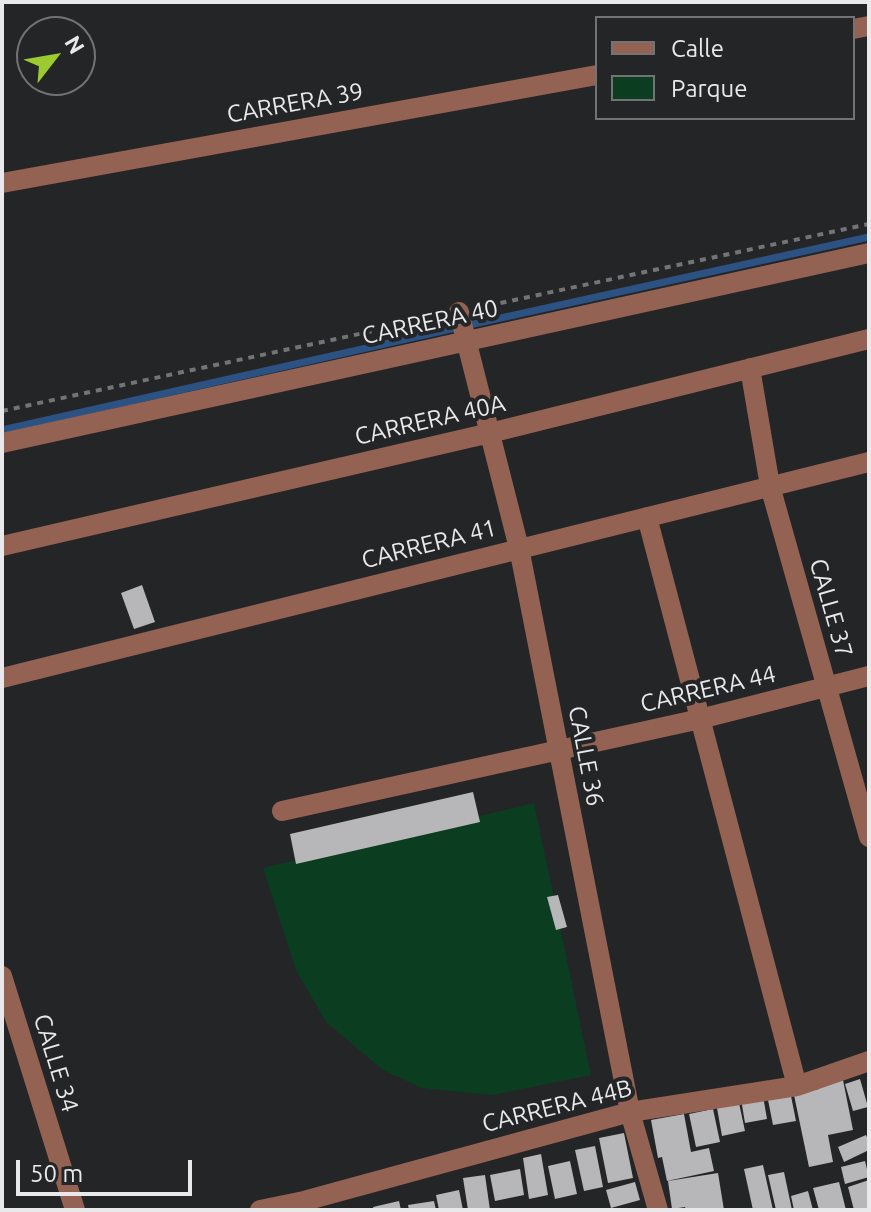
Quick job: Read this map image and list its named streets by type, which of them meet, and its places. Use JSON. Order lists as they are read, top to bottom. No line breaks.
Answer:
{"streets":{"street":["CARRERA 39","CARRERA 40","CARRERA 40A","CARRERA 41","CALLE 37","CARRERA 44","CALLE 36","CALLE 34","CARRERA 44B"]},"crossings":[["CARRERA 40","CALLE 36"],["CARRERA 40A","CALLE 37"],["CARRERA 40A","CALLE 36"],["CARRERA 41","CALLE 37"],["CARRERA 41","CALLE 36"],["CALLE 37","CARRERA 44"],["CARRERA 44","CALLE 36"],["CALLE 36","CARRERA 44B"]],"legend":["Calle","Parque"],"scale_bar":"50 m","north":"top right"}
